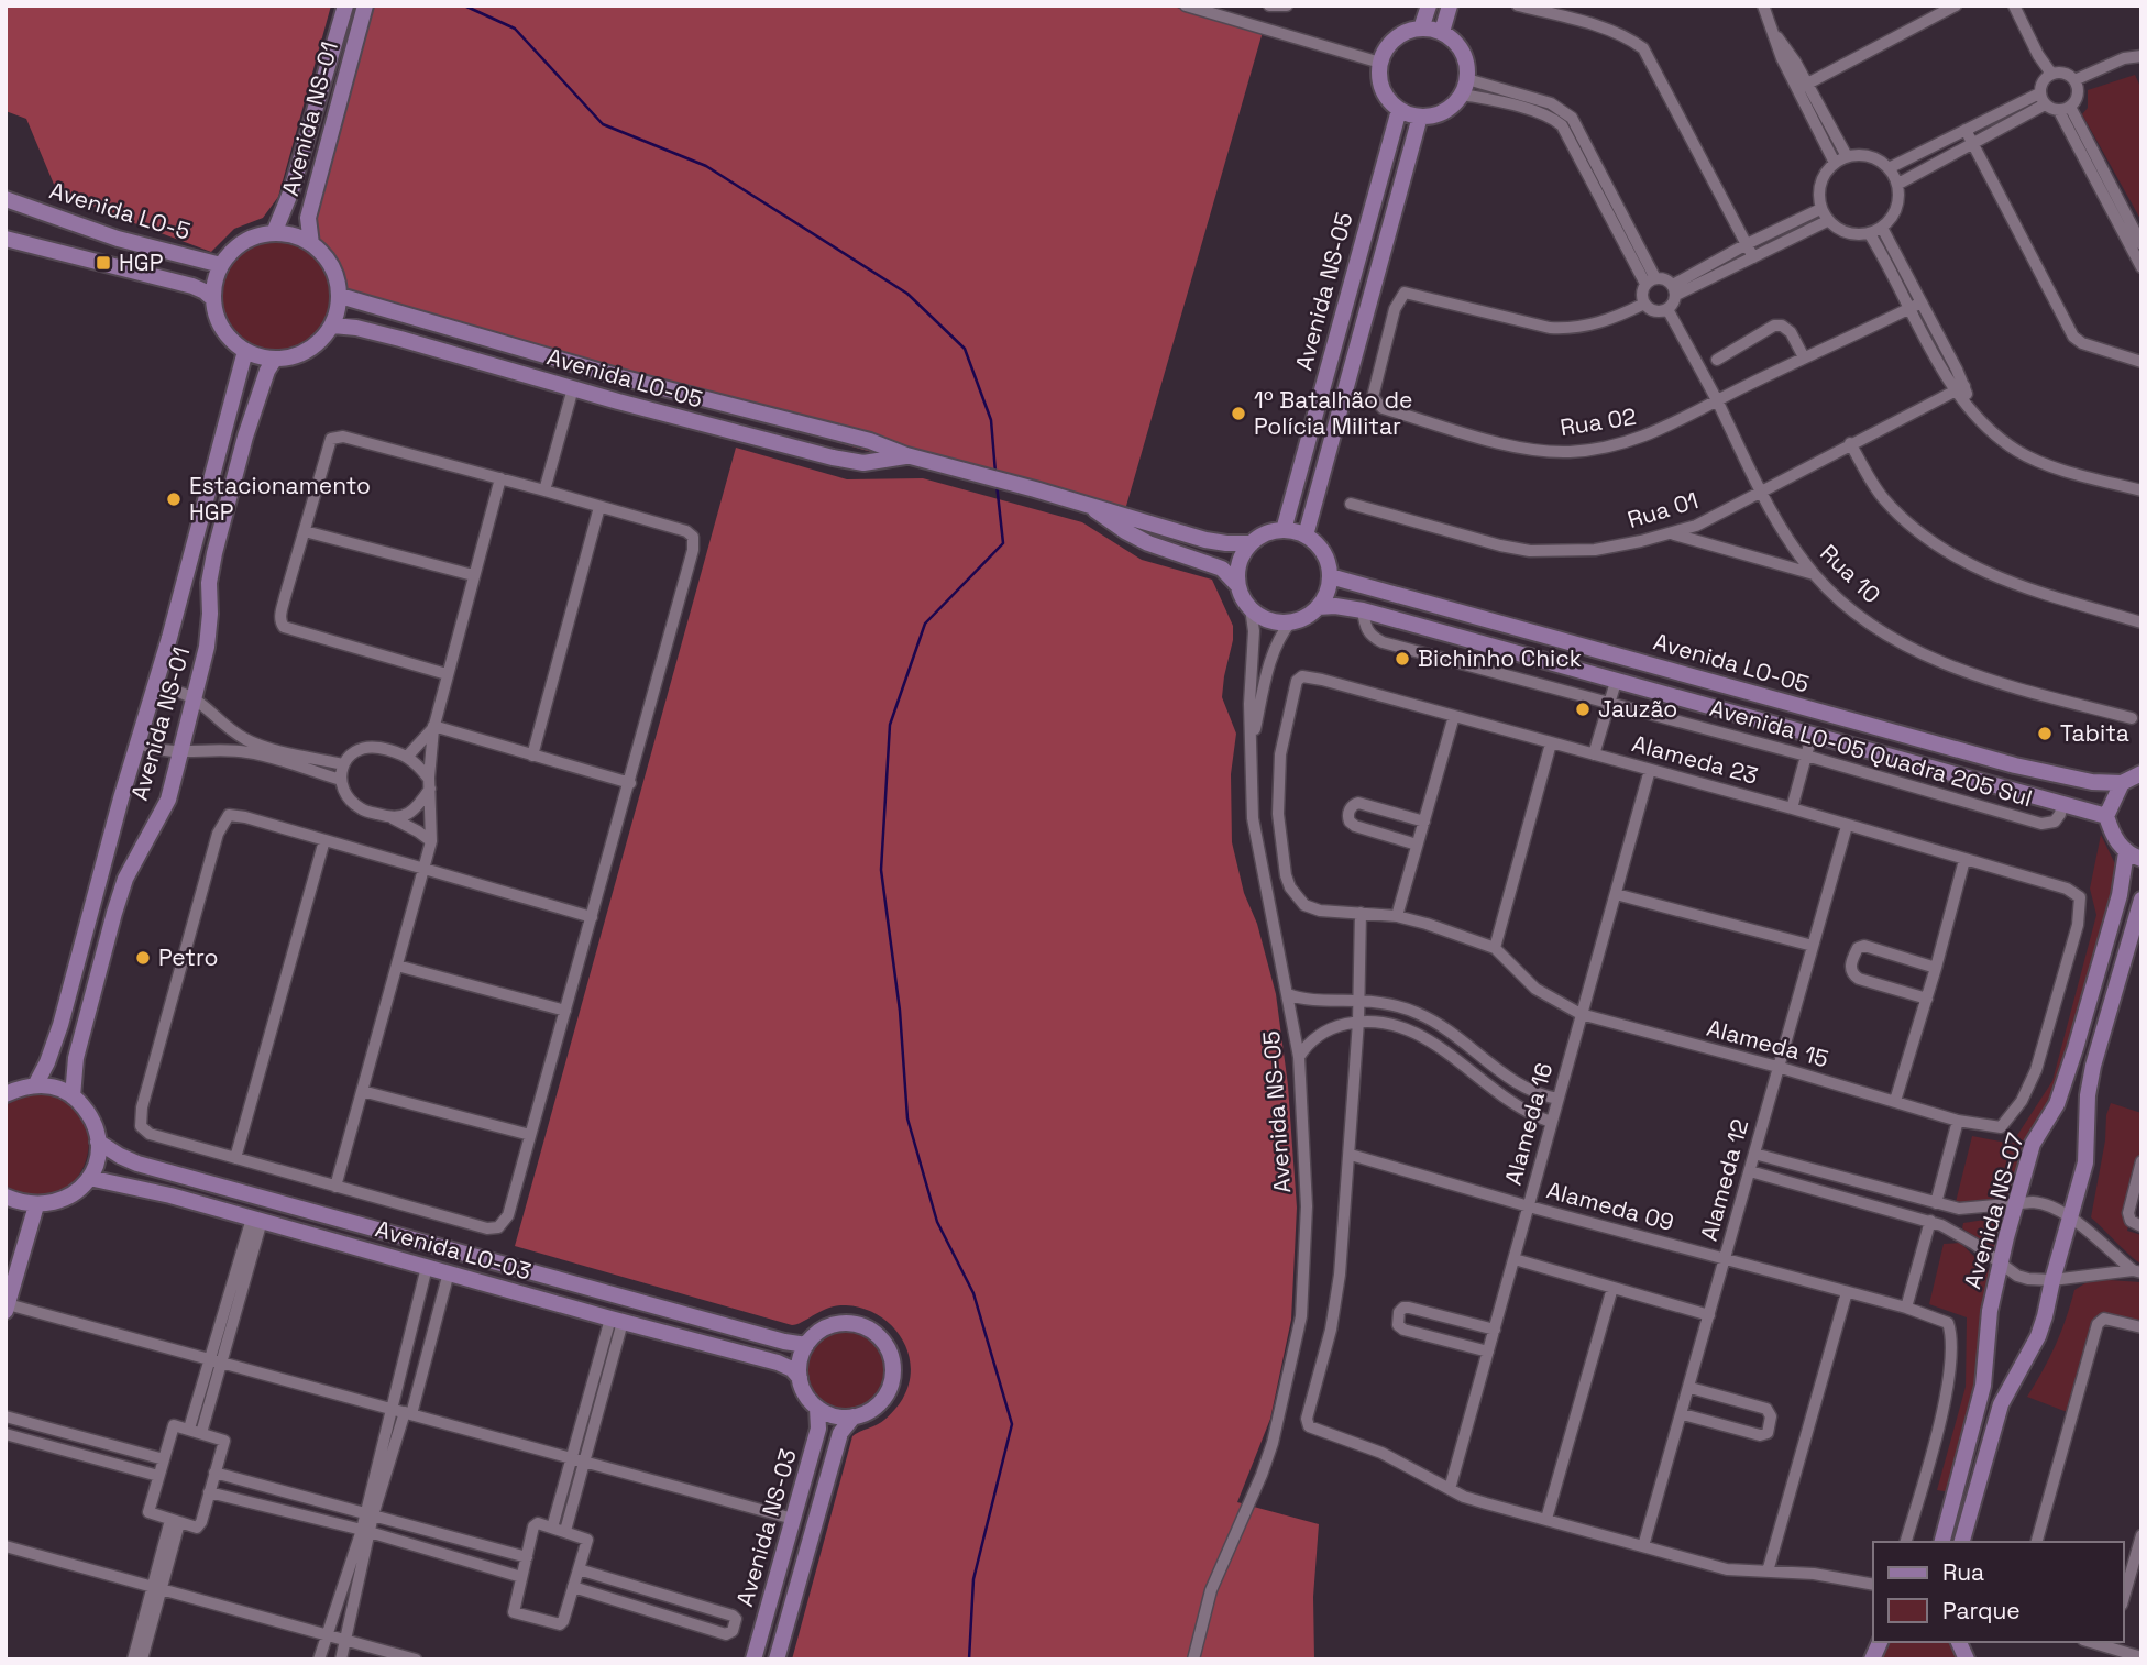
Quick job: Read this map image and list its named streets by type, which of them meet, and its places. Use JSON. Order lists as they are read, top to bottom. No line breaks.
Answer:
{"streets":{"street":["Avenida NS-01","Avenida LO-5","Avenida NS-05","Avenida LO-05","Rua 02","Rua 01","Rua 10","Avenida LO-05 Quadra 205 Sul","Alameda 23","Alameda 15","Alameda 16","Alameda 12","Alameda 09","Avenida NS-07","Avenida LO-03","Avenida NS-03"]},"crossings":[["Avenida NS-01","Avenida LO-5"],["Avenida NS-01","Avenida LO-05"],["Avenida LO-5","Avenida LO-05"],["Avenida NS-05","Avenida LO-05"],["Avenida LO-05","Avenida LO-05 Quadra 205 Sul"],["Rua 02","Rua 10"],["Rua 01","Rua 10"],["Alameda 23","Alameda 15"],["Alameda 23","Alameda 16"],["Alameda 23","Alameda 12"],["Alameda 15","Alameda 16"],["Alameda 15","Alameda 12"],["Alameda 16","Alameda 09"],["Alameda 12","Alameda 09"],["Avenida LO-03","Avenida NS-03"]],"places":{"transit":["HGP"],"other":["1º Batalhão de Polícia Militar","Estacionamento HGP","Bichinho Chick","Jauzão","Tabita","Petro"]},"legend":["Rua","Parque"]}
